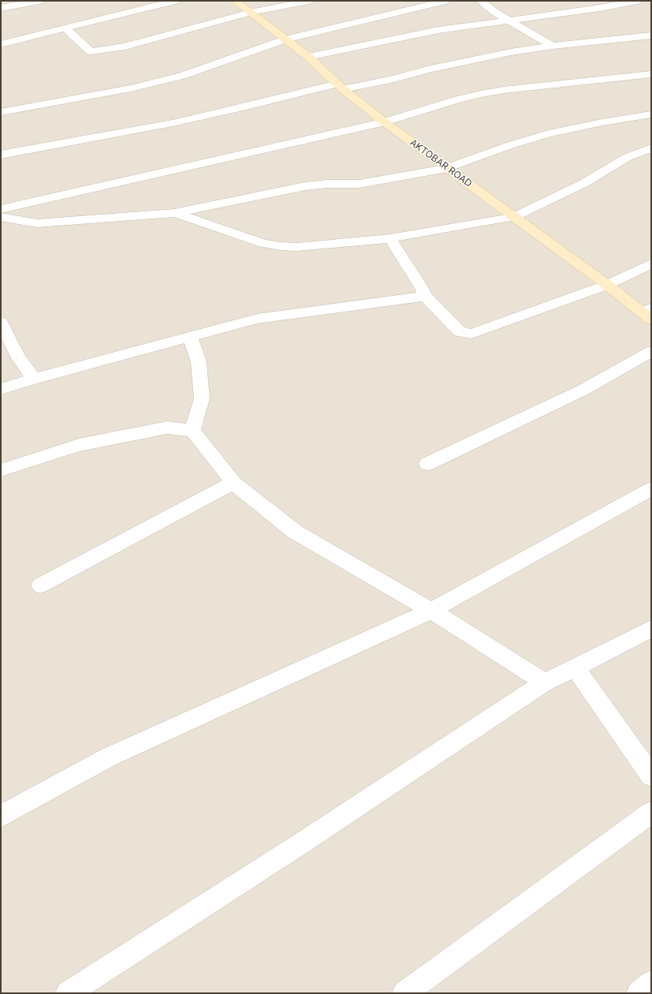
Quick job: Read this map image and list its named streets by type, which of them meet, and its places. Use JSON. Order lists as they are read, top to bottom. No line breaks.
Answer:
{"streets":{"street":["AKTOBAR ROAD"]}}
